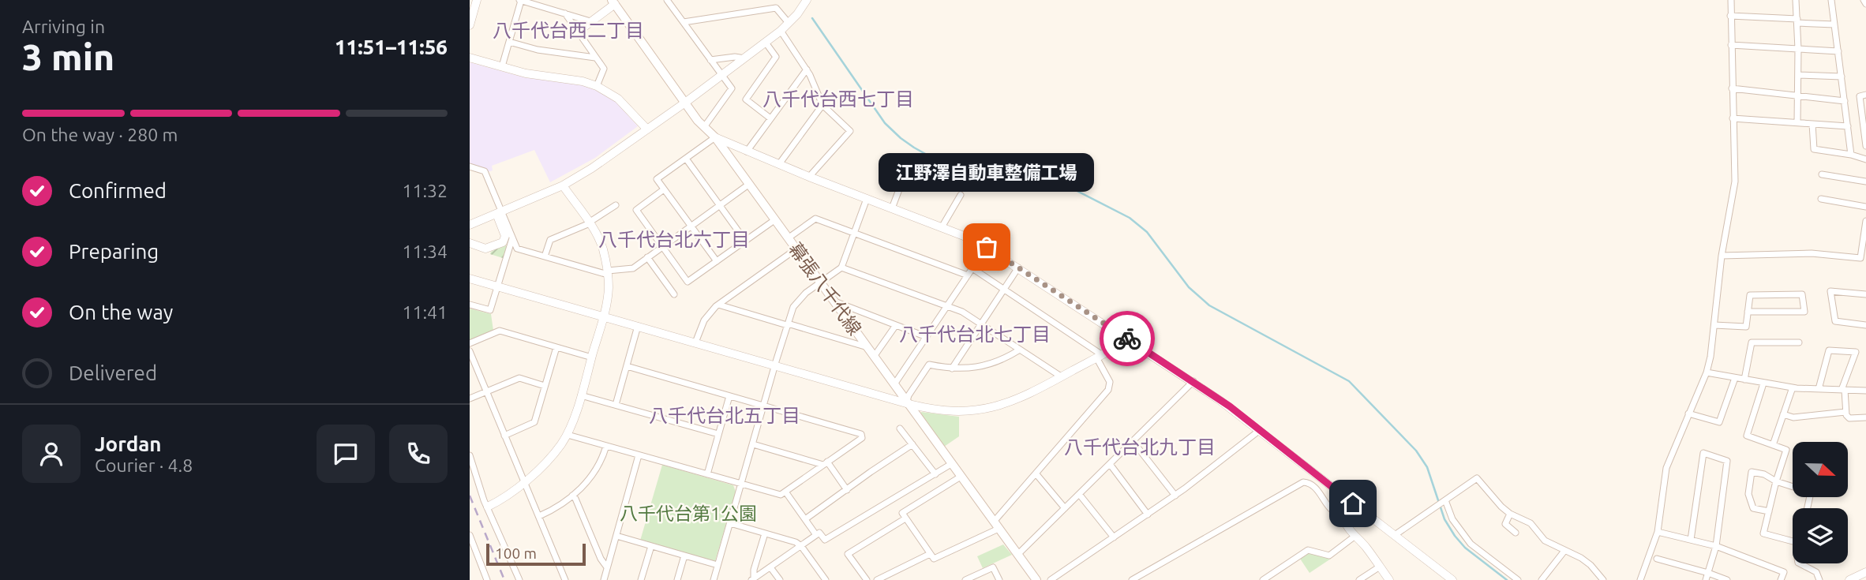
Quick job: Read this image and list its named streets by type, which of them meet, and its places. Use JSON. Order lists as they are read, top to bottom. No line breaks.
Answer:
{"streets":{"main road":["幕張八千代線"]},"districts":["八千代台西二丁目","八千代台西七丁目","八千代台北六丁目","八千代台北七丁目","八千代台北五丁目","八千代台北九丁目"],"parks":["八千代台第1公園"],"places":["江野澤自動車整備工場"],"scale_bar":"100 m","north":"right","page":{"heading":["3 min","Arriving in","11:51–11:56"],"panel":["Jordan","Courier · 4.8"],"bar":"On the way · 280 m","bubble":"江野澤自動車整備工場","list":[["Confirmed","11:32"],["Preparing","11:34"],["On the way","11:41"],"Delivered"],"scale":"100 m"}}
